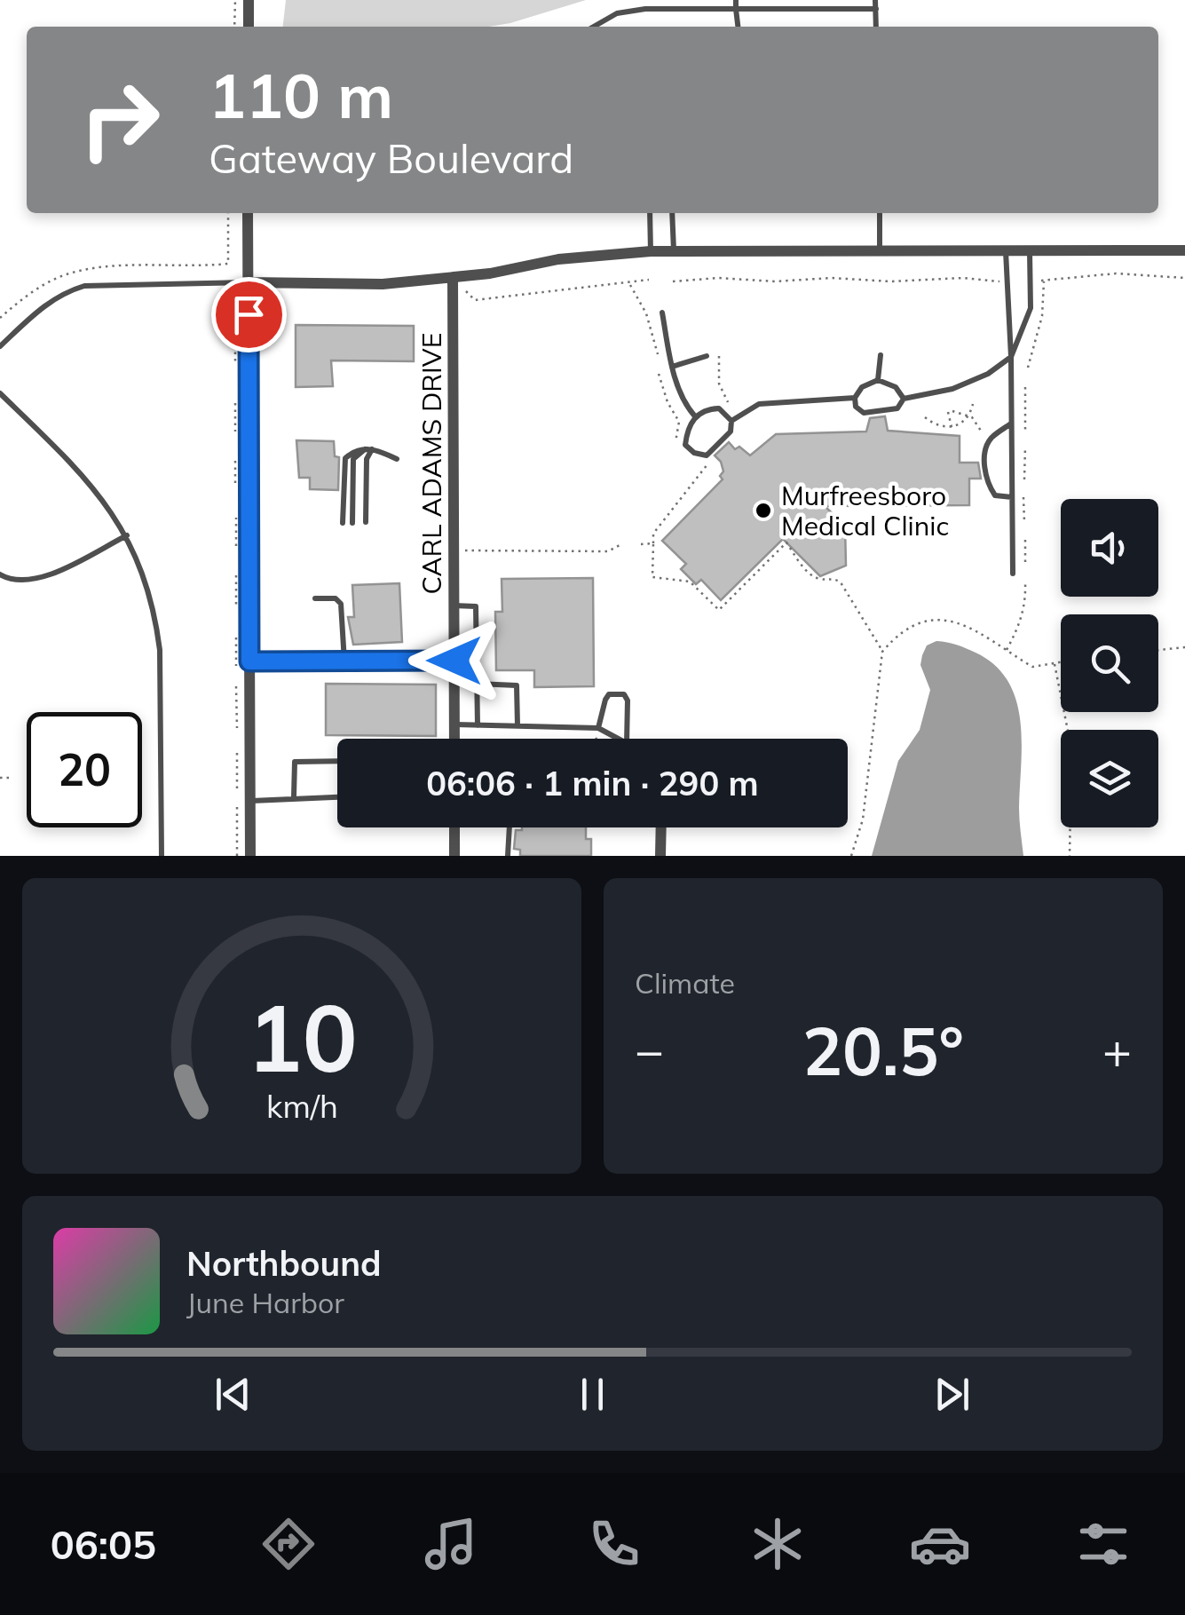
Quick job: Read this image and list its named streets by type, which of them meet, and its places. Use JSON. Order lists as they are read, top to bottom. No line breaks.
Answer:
{"streets":{"street":["CARL ADAMS DRIVE"]},"places":["Murfreesboro Medical Clinic"],"page":{"turn":["110 m","Gateway Boulevard"],"limit":"20","trip":"06:06 · 1 min · 290 m","tile":"Climate","heat":["−","20.5°","+"],"song":["Northbound","June Harbor"],"tabs":"06:05","gauge":["10","km/h"]}}
